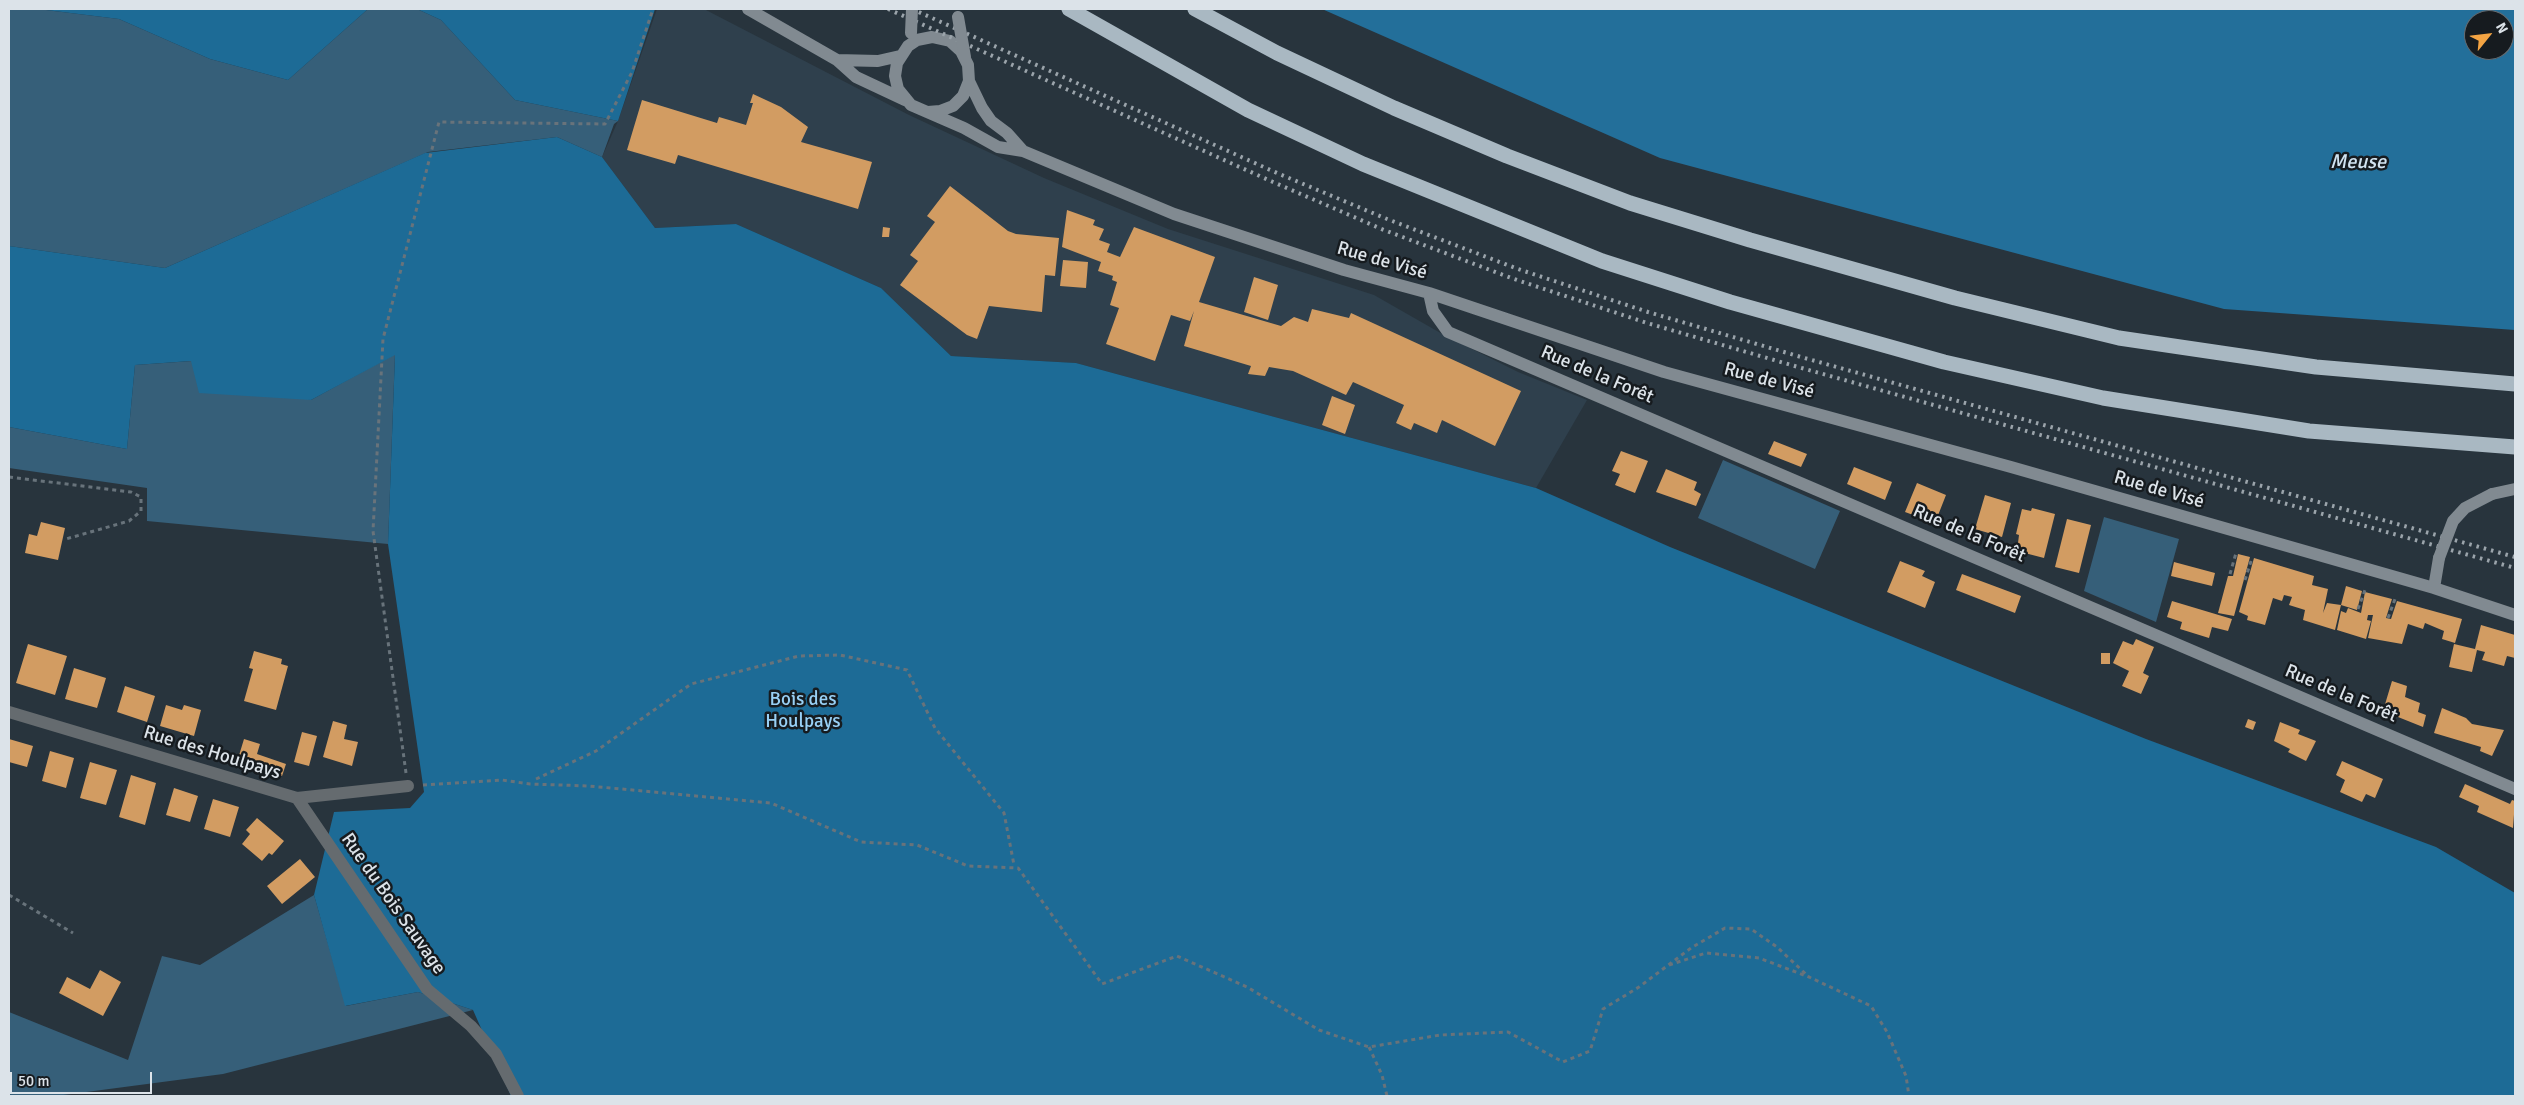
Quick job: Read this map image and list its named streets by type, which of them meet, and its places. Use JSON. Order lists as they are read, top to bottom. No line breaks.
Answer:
{"streets":{"main road":["Rue de Visé","Rue de la Forêt"],"street":["Rue des Houlpays","Rue du Bois Sauvage"]},"crossings":[["Rue de Visé","Rue de la Forêt"],["Rue des Houlpays","Rue du Bois Sauvage"]],"water":["Meuse"],"parks":["Bois des Houlpays"],"scale_bar":"50 m","north":"top right"}
